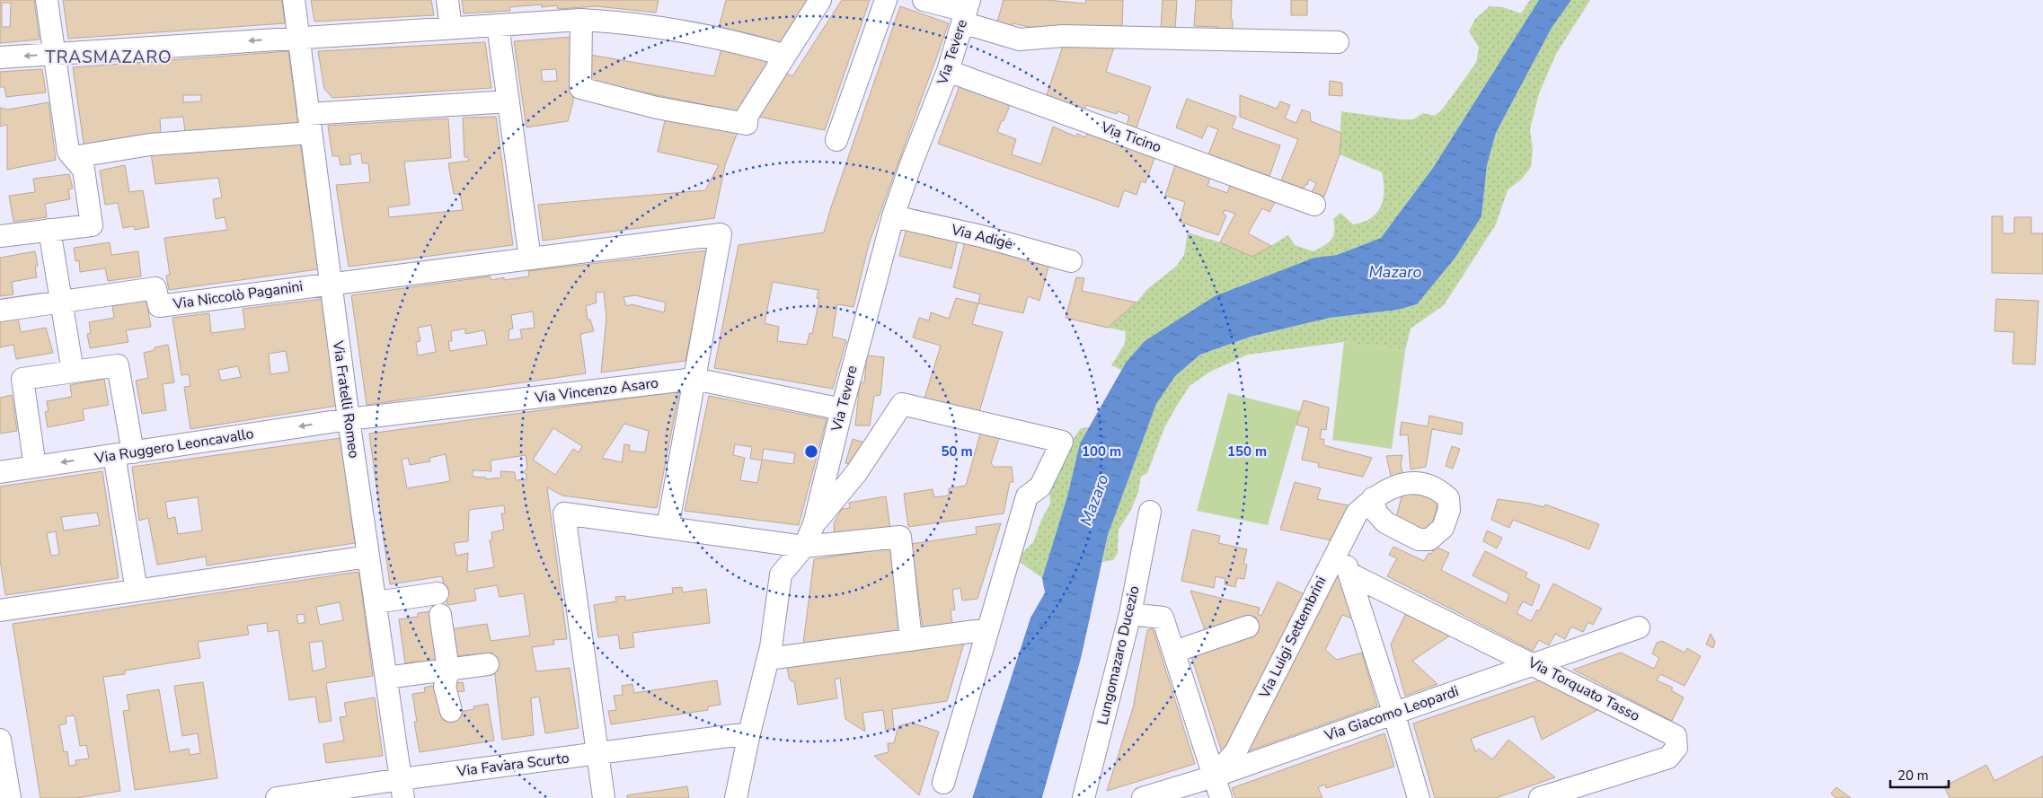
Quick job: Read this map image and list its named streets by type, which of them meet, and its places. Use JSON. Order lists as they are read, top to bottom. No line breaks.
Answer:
{"streets":{"street":["Via Tevere","Via Ticino","Via Adige","Via Niccolò Paganini","Via Vincenzo Asaro","Via Fratelli Romeo","Via Ruggero Leoncavallo","Via Luigi Settembrini","Lungomazaro Ducezio","Via Torquato Tasso","Via Giacomo Leopardi","Via Favara Scurto"]},"crossings":[["Via Tevere","Via Ticino"],["Via Tevere","Via Adige"],["Via Tevere","Via Vincenzo Asaro"],["Via Tevere","Via Favara Scurto"],["Via Niccolò Paganini","Via Fratelli Romeo"],["Via Vincenzo Asaro","Via Fratelli Romeo"],["Via Vincenzo Asaro","Via Ruggero Leoncavallo"],["Via Fratelli Romeo","Via Ruggero Leoncavallo"],["Via Fratelli Romeo","Via Favara Scurto"],["Via Luigi Settembrini","Via Giacomo Leopardi"],["Via Torquato Tasso","Via Giacomo Leopardi"]],"districts":["TRASMAZARO"],"water":["Mazaro"],"scale_bar":"20 m","rings":["50 m","100 m","150 m"]}
